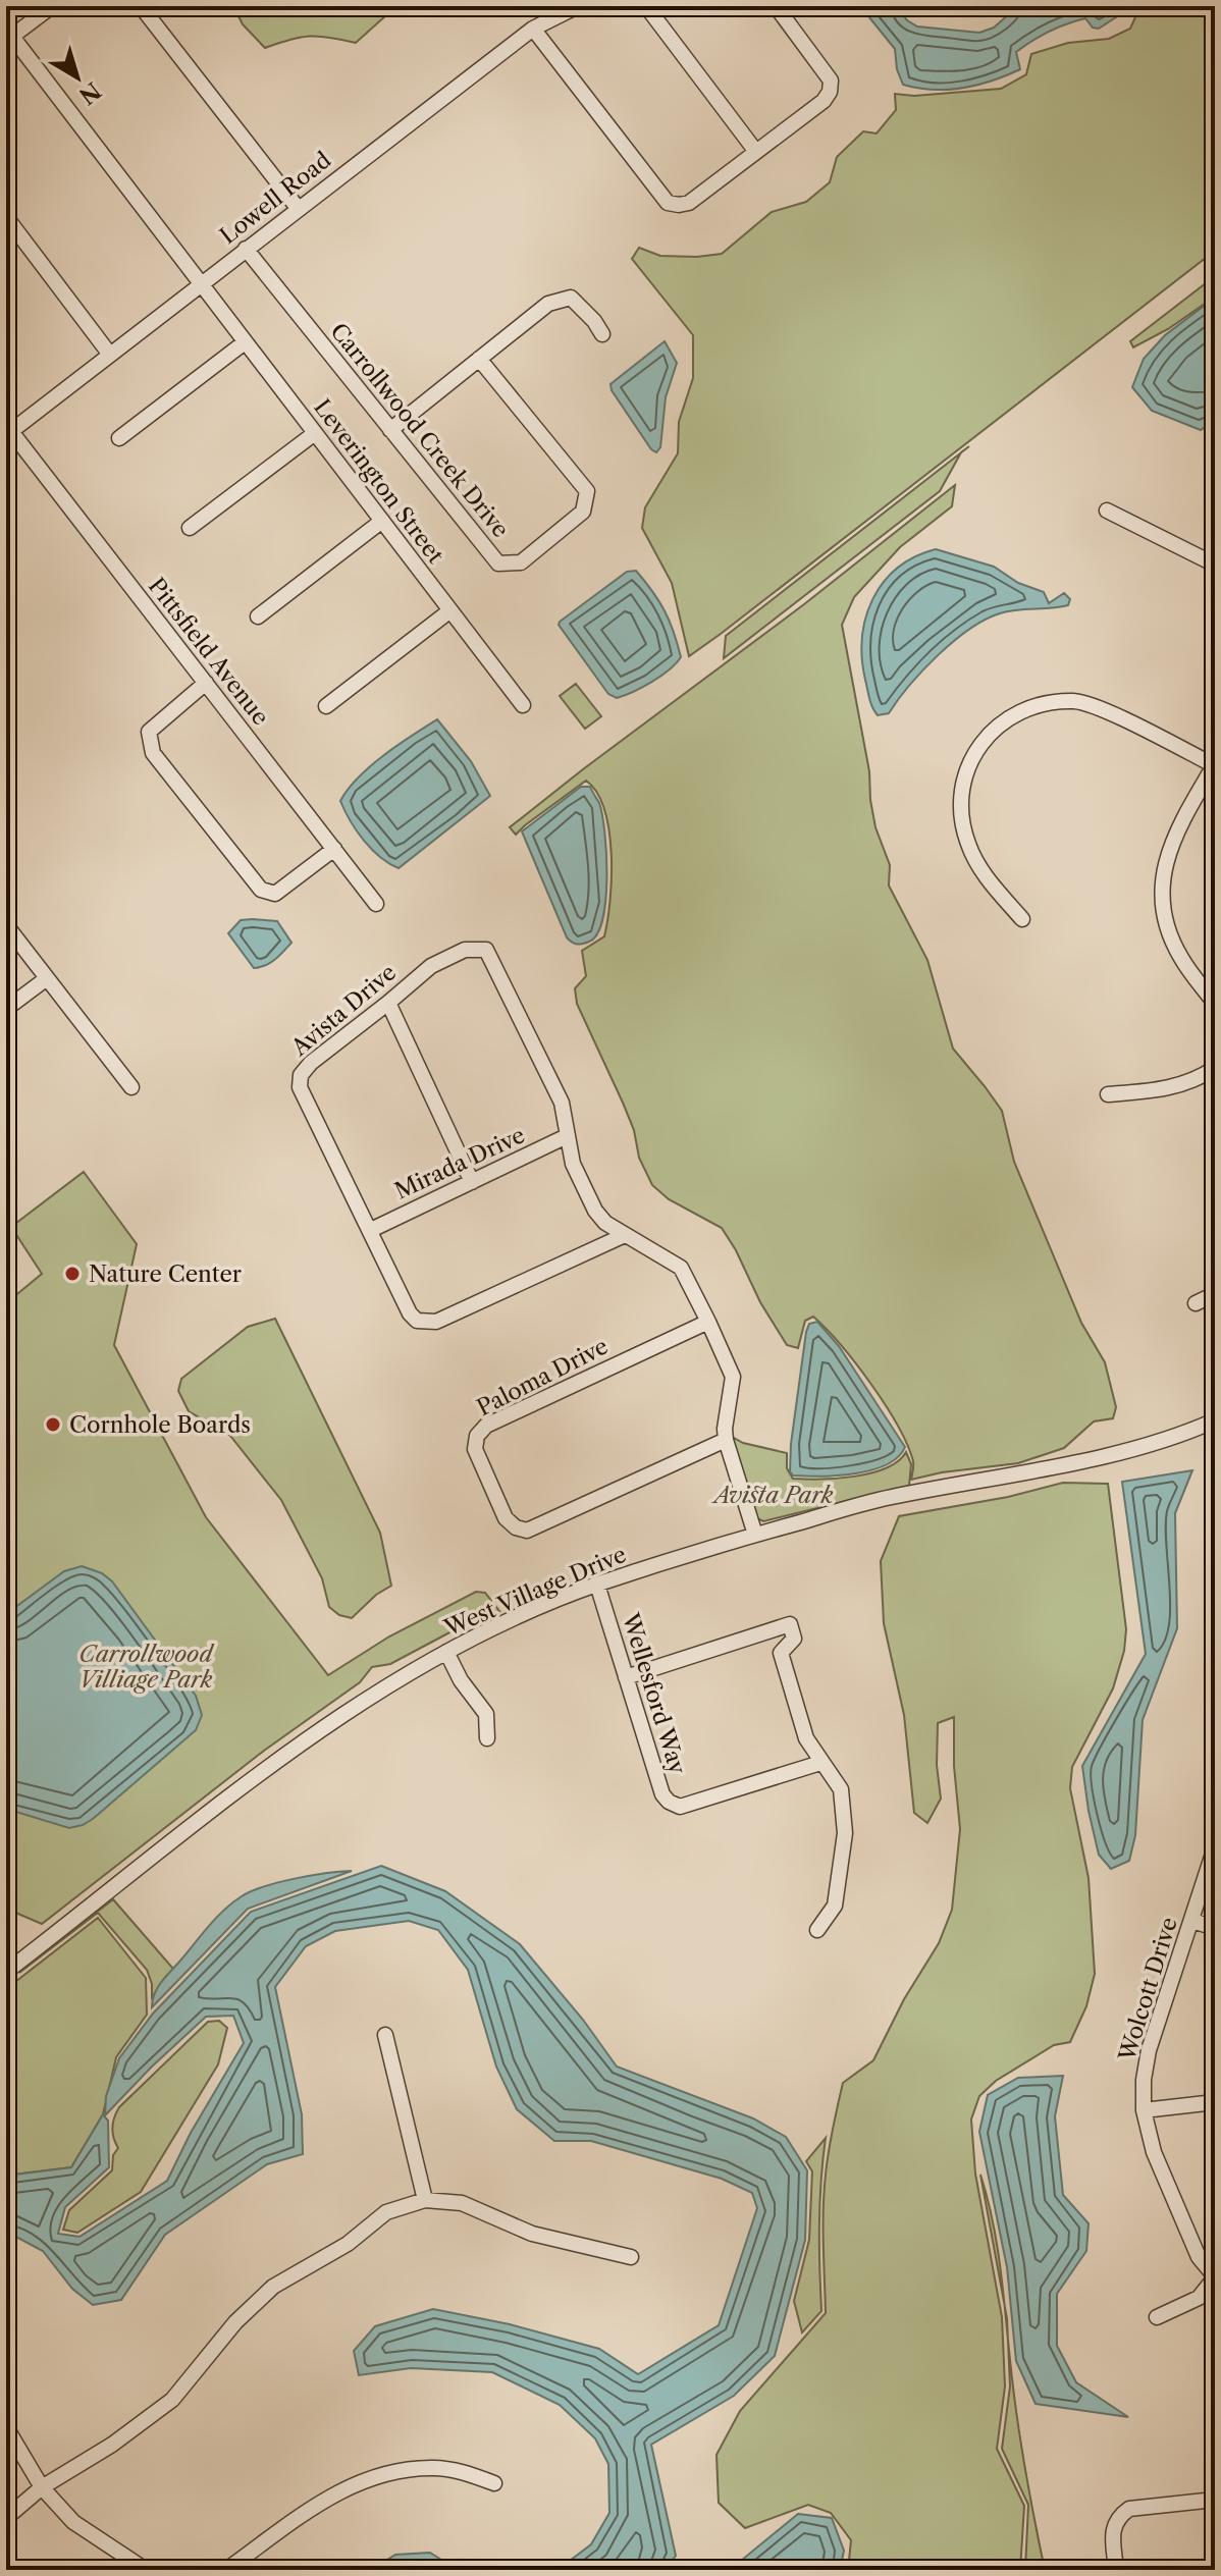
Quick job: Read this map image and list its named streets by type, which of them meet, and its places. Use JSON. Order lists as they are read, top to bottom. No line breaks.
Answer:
{"streets":{"street":["Lowell Road","Carrollwood Creek Drive","Leverington Street","Pittsfield Avenue","Avista Drive","Mirada Drive","Paloma Drive","West Village Drive","Wellesford Way","Wolcott Drive"]},"crossings":[["Lowell Road","Carrollwood Creek Drive"],["Lowell Road","Leverington Street"],["Lowell Road","Pittsfield Avenue"],["Avista Drive","Mirada Drive"],["Avista Drive","Paloma Drive"],["Avista Drive","West Village Drive"],["West Village Drive","Wellesford Way"]],"parks":["Avista Park","Carrollwood Villiage Park"],"places":["Nature Center","Cornhole Boards"],"north":"bottom right"}
